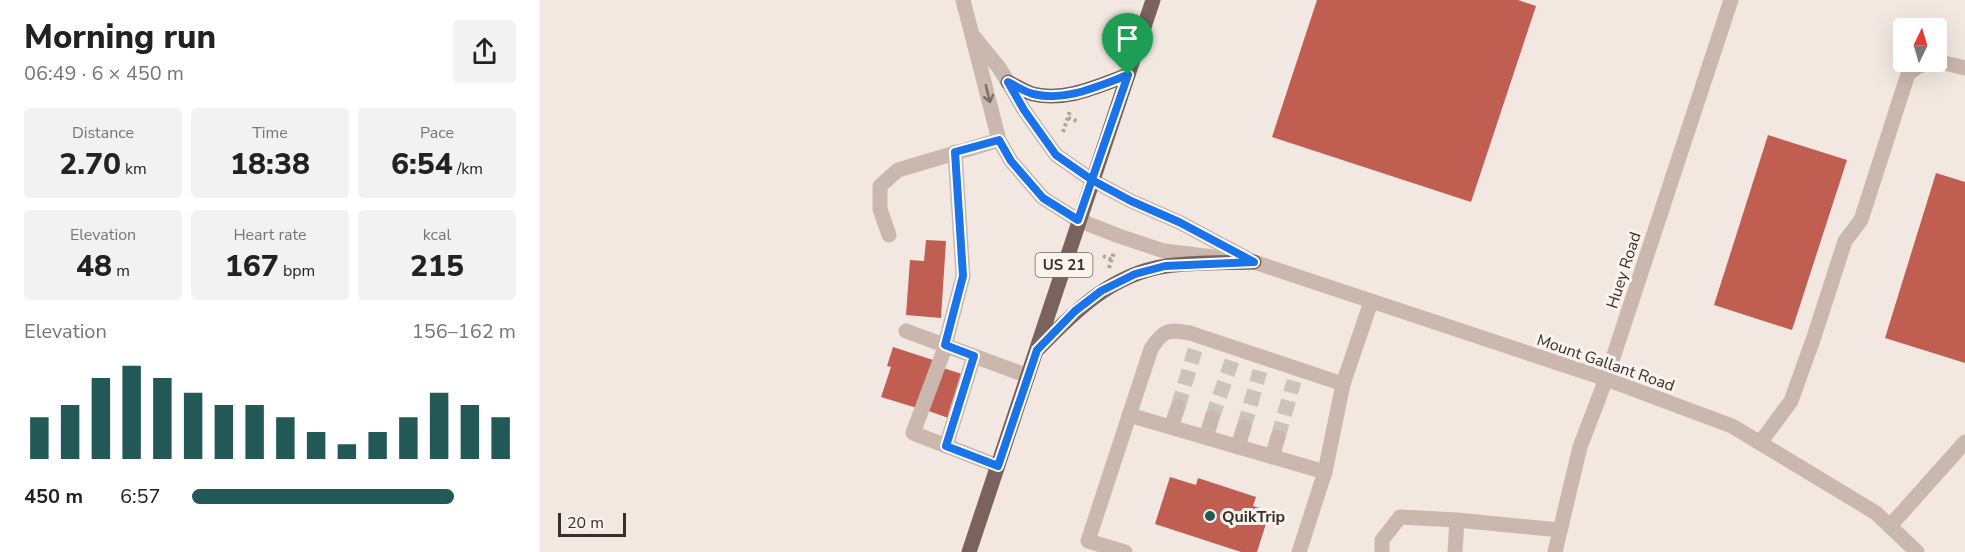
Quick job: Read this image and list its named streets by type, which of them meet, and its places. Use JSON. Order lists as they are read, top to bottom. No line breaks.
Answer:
{"streets":{"main road":["US 21"],"street":["Huey Road","Mount Gallant Road"]},"crossings":[["US 21","Mount Gallant Road"],["Huey Road","Mount Gallant Road"]],"places":["QuikTrip"],"scale_bar":"20 m","north":"top","page":{"heading":["Morning run","06:49 · 6 × 450 m"],"stats":[["Distance","2.70 km"],["Time","18:38"],["Pace","6:54 /km"],["Elevation","48 m"],["Heart rate","167 bpm"],["kcal","215"]],"chart":["Elevation","156–162 m"],"list":[{"name":"450 m","note":"6:57"}],"scale":"20 m"}}
